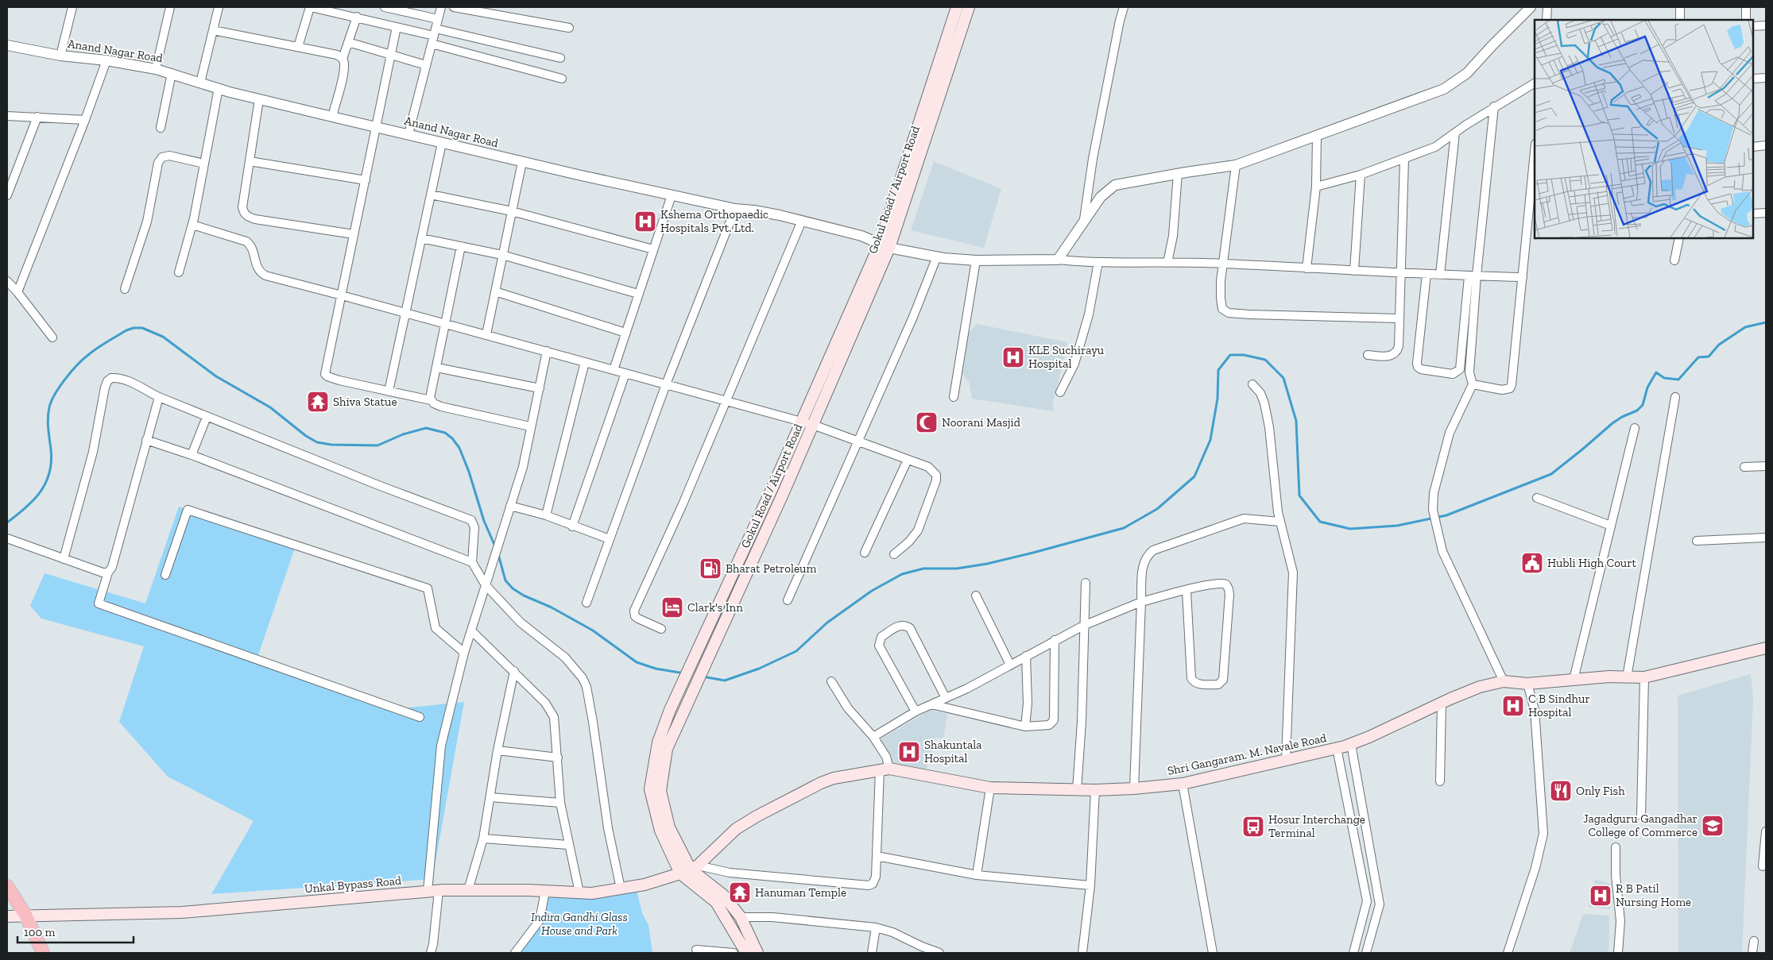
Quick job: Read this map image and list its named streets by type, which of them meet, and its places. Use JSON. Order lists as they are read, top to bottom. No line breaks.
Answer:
{"streets":{"main road":["Gokul Road / Airport Road","Shri Gangaram. M. Navale Road","Unkal Bypass Road"],"street":["Anand Nagar Road"]},"crossings":[["Anand Nagar Road","Gokul Road / Airport Road"],["Gokul Road / Airport Road","Shri Gangaram. M. Navale Road"],["Gokul Road / Airport Road","Unkal Bypass Road"],["Shri Gangaram. M. Navale Road","Unkal Bypass Road"]],"parks":["Indira Gandhi Glass House and Park"],"places":{"hospital":["Kshema Orthopaedic Hospitals Pvt. Ltd.","KLE Suchirayu Hospital","C B Sindhur Hospital","Shakuntala Hospital","R B Patil Nursing Home"],"temple":["Shiva Statue","Hanuman Temple"],"mosque":["Noorani Masjid"],"public building":["Hubli High Court"],"fuel station":["Bharat Petroleum"],"hotel":["Clark's Inn"],"restaurant":["Only Fish"],"school or university":["Jagadguru Gangadhar College of Commerce"],"bus stop":["Hosur Interchange Terminal"]},"scale_bar":"100 m"}
